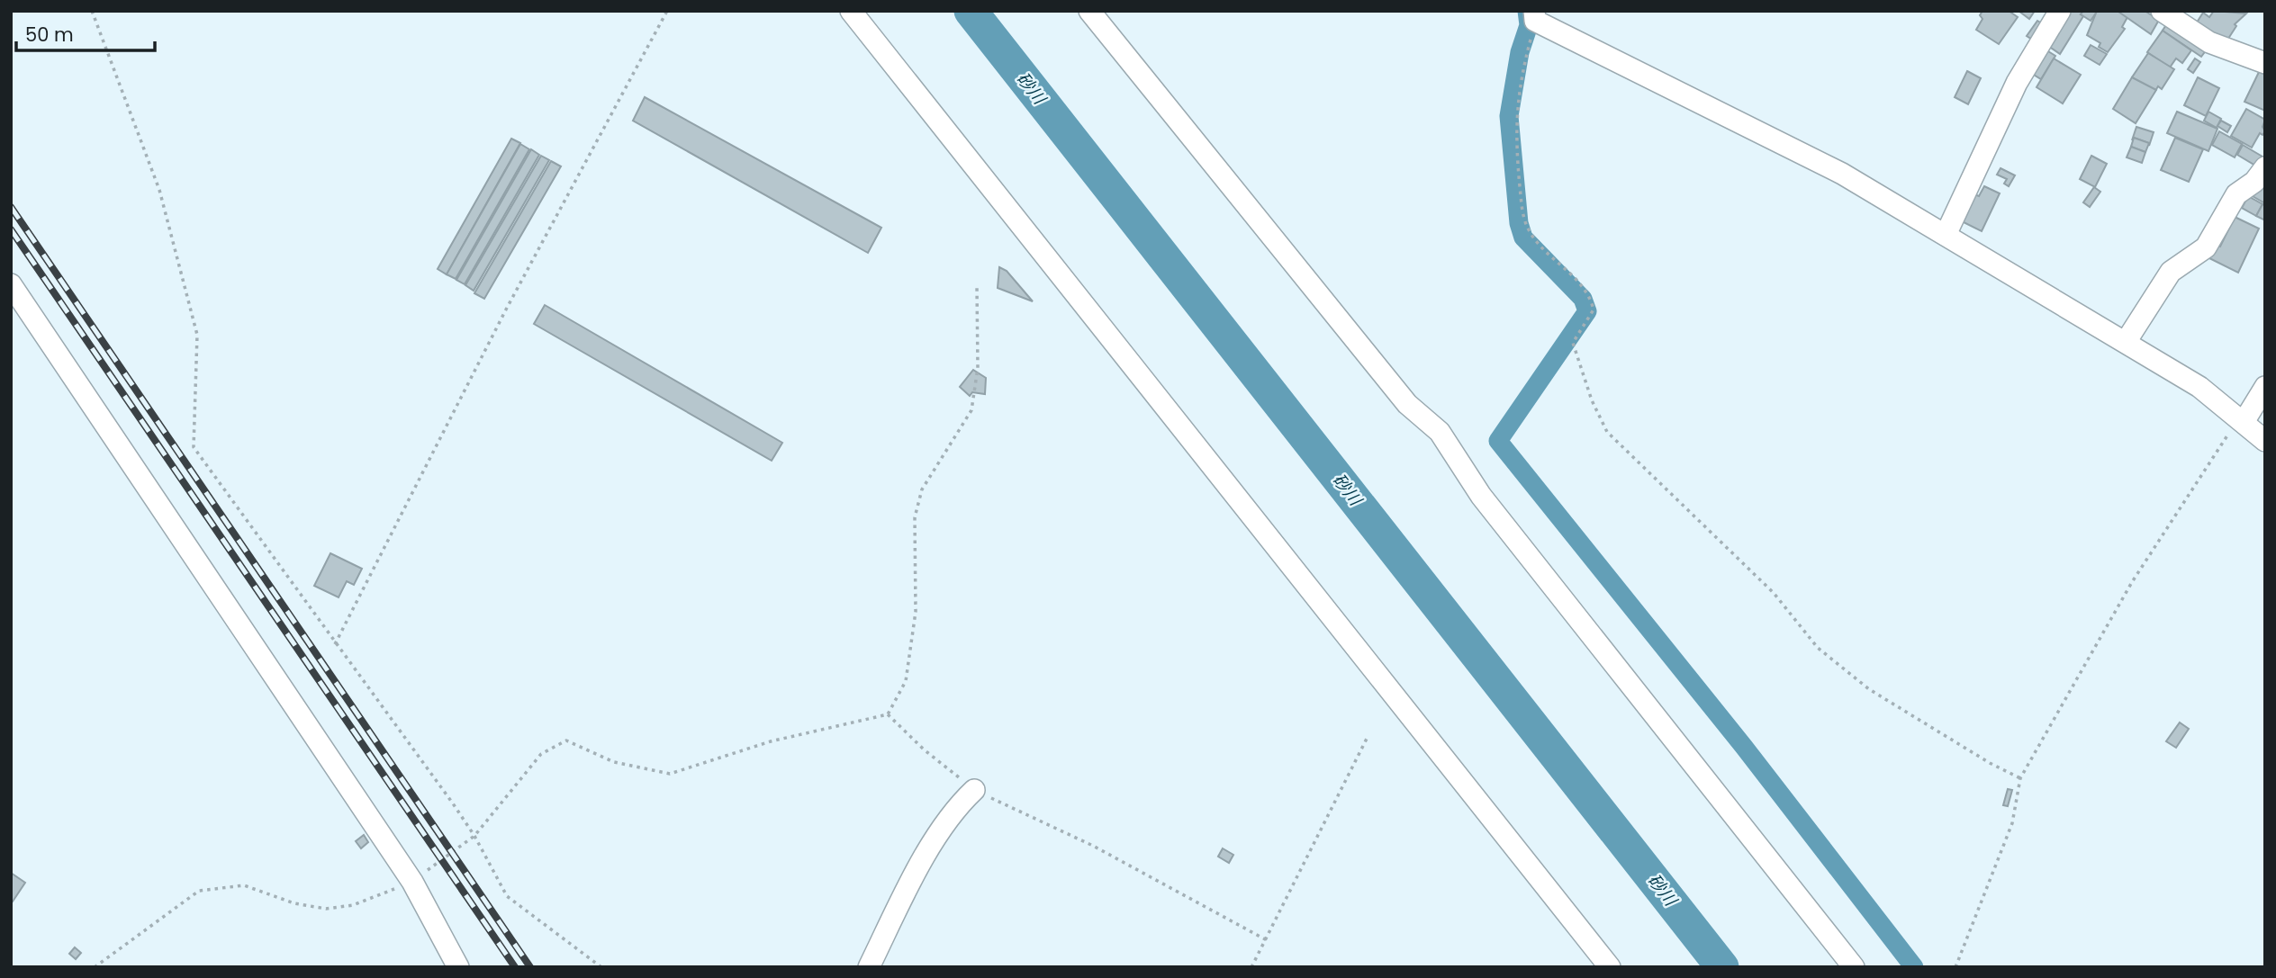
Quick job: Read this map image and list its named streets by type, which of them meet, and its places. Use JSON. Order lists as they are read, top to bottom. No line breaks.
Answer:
{"water":["砂川"],"scale_bar":"50 m"}
